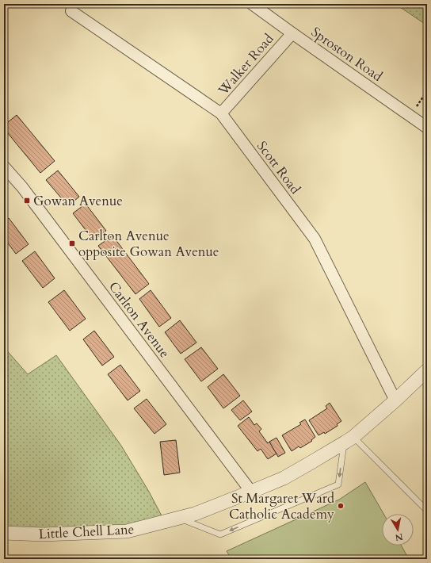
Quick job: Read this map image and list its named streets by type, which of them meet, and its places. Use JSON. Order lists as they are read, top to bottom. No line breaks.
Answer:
{"streets":{"street":["Sproston Road","Walker Road","Scott Road","Carlton Avenue","Little Chell Lane"]},"crossings":[["Sproston Road","Walker Road"],["Walker Road","Scott Road"],["Scott Road","Little Chell Lane"],["Carlton Avenue","Little Chell Lane"]],"places":{"transit":["Gowan Avenue","Carlton Avenue opposite Gowan Avenue"],"other":["St Margaret Ward Catholic Academy"]},"north":"bottom"}
